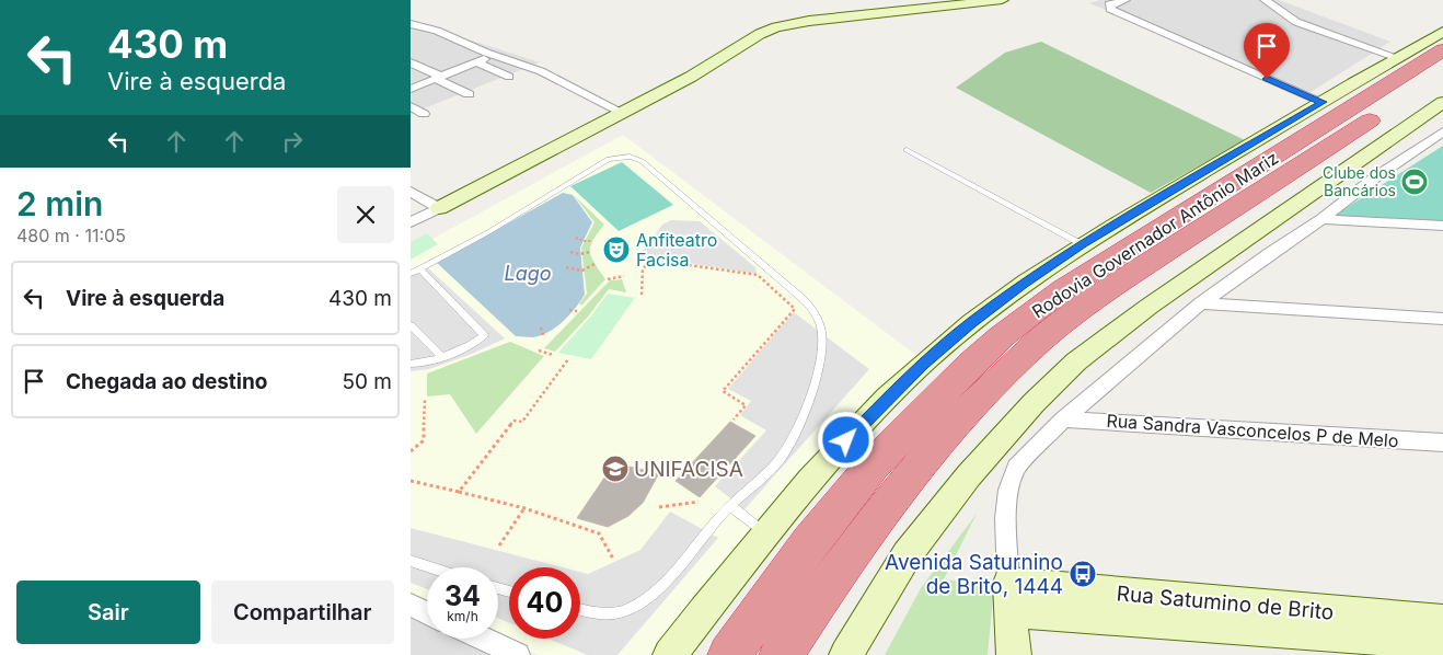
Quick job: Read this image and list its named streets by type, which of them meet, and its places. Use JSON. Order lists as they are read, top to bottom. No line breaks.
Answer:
{"streets":{"highway":["Rodovia Governador Antônio Mariz"],"street":["Rua Sandra Vasconcelos P de Melo","Rua Satumino de Brito"]},"water":["Lago"],"places":{"sports":["Clube dos Bancários"],"theatre":["Anfiteatro Facisa"],"school or university":["UNIFACISA"],"bus stop":["Avenida Saturnino de Brito, 1444"]},"page":{"turn":["430 m","Vire à esquerda"],"heading":["2 min","480 m · 11:05"],"list":[{"name":"Vire à esquerda","value":"430 m"},{"name":"Chegada ao destino","value":"50 m"}],"speed":"34 km/h","limit":"40","buttons":["Sair","Compartilhar"]}}
